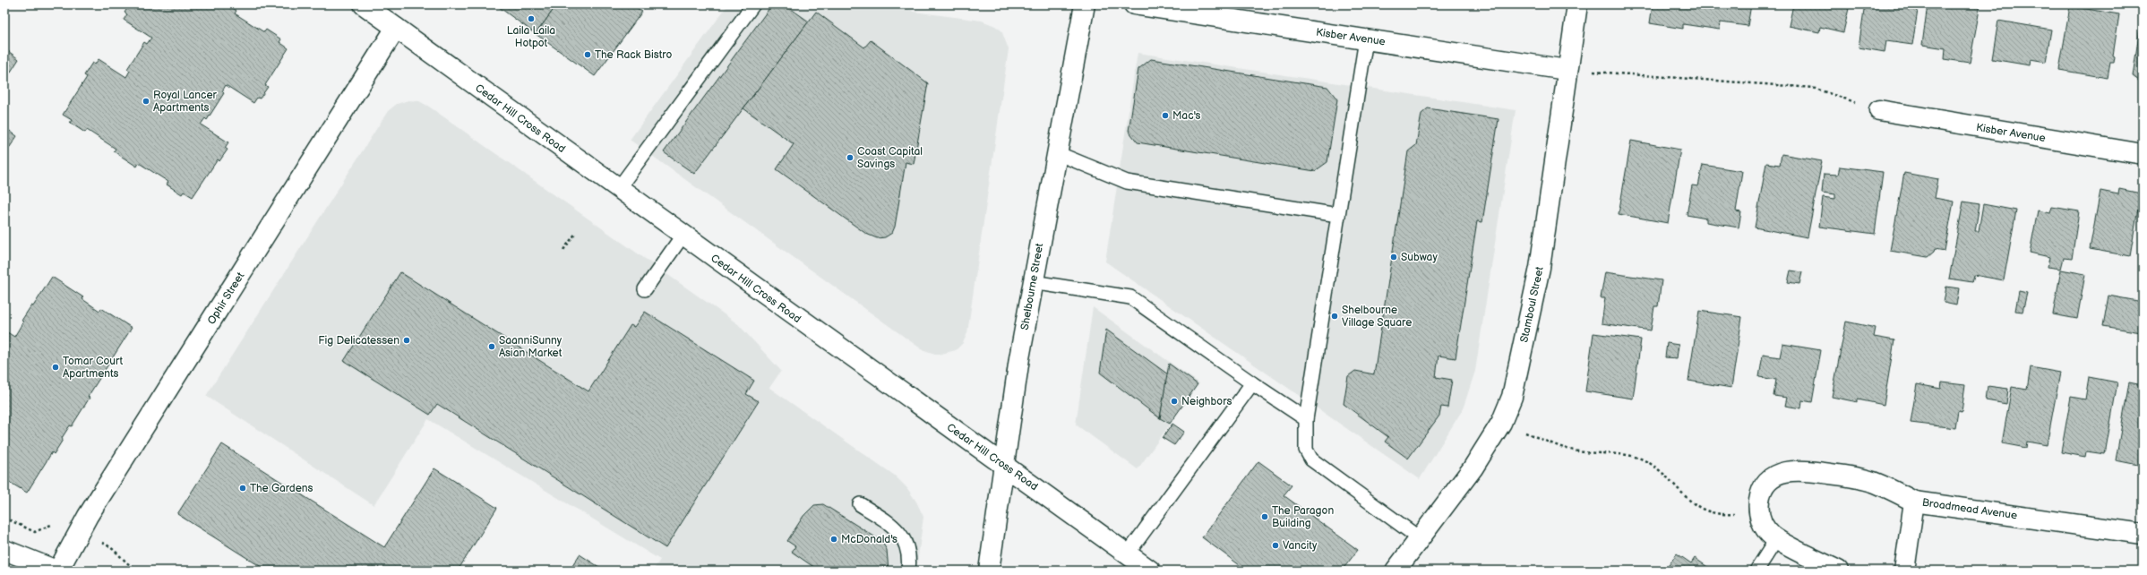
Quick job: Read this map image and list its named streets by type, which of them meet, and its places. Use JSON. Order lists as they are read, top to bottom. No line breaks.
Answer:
{"streets":{"street":["Kisber Avenue","Cedar Hill Cross Road","Shelbourne Street","Ophir Street","Stamboul Street","Broadmead Avenue"]},"crossings":[["Kisber Avenue","Stamboul Street"],["Cedar Hill Cross Road","Shelbourne Street"],["Cedar Hill Cross Road","Ophir Street"]],"places":["Laila Laila Hotpot","The Rack Bistro","Royal Lancer Apartments","Mac's","Coast Capital Savings","Subway","Shelbourne Village Square","Fig Delicatessen","SaanniSunny Asian Market","Tomar Court Apartments","Neighbors","The Gardens","The Paragon Building","McDonald's","Vancity"]}
